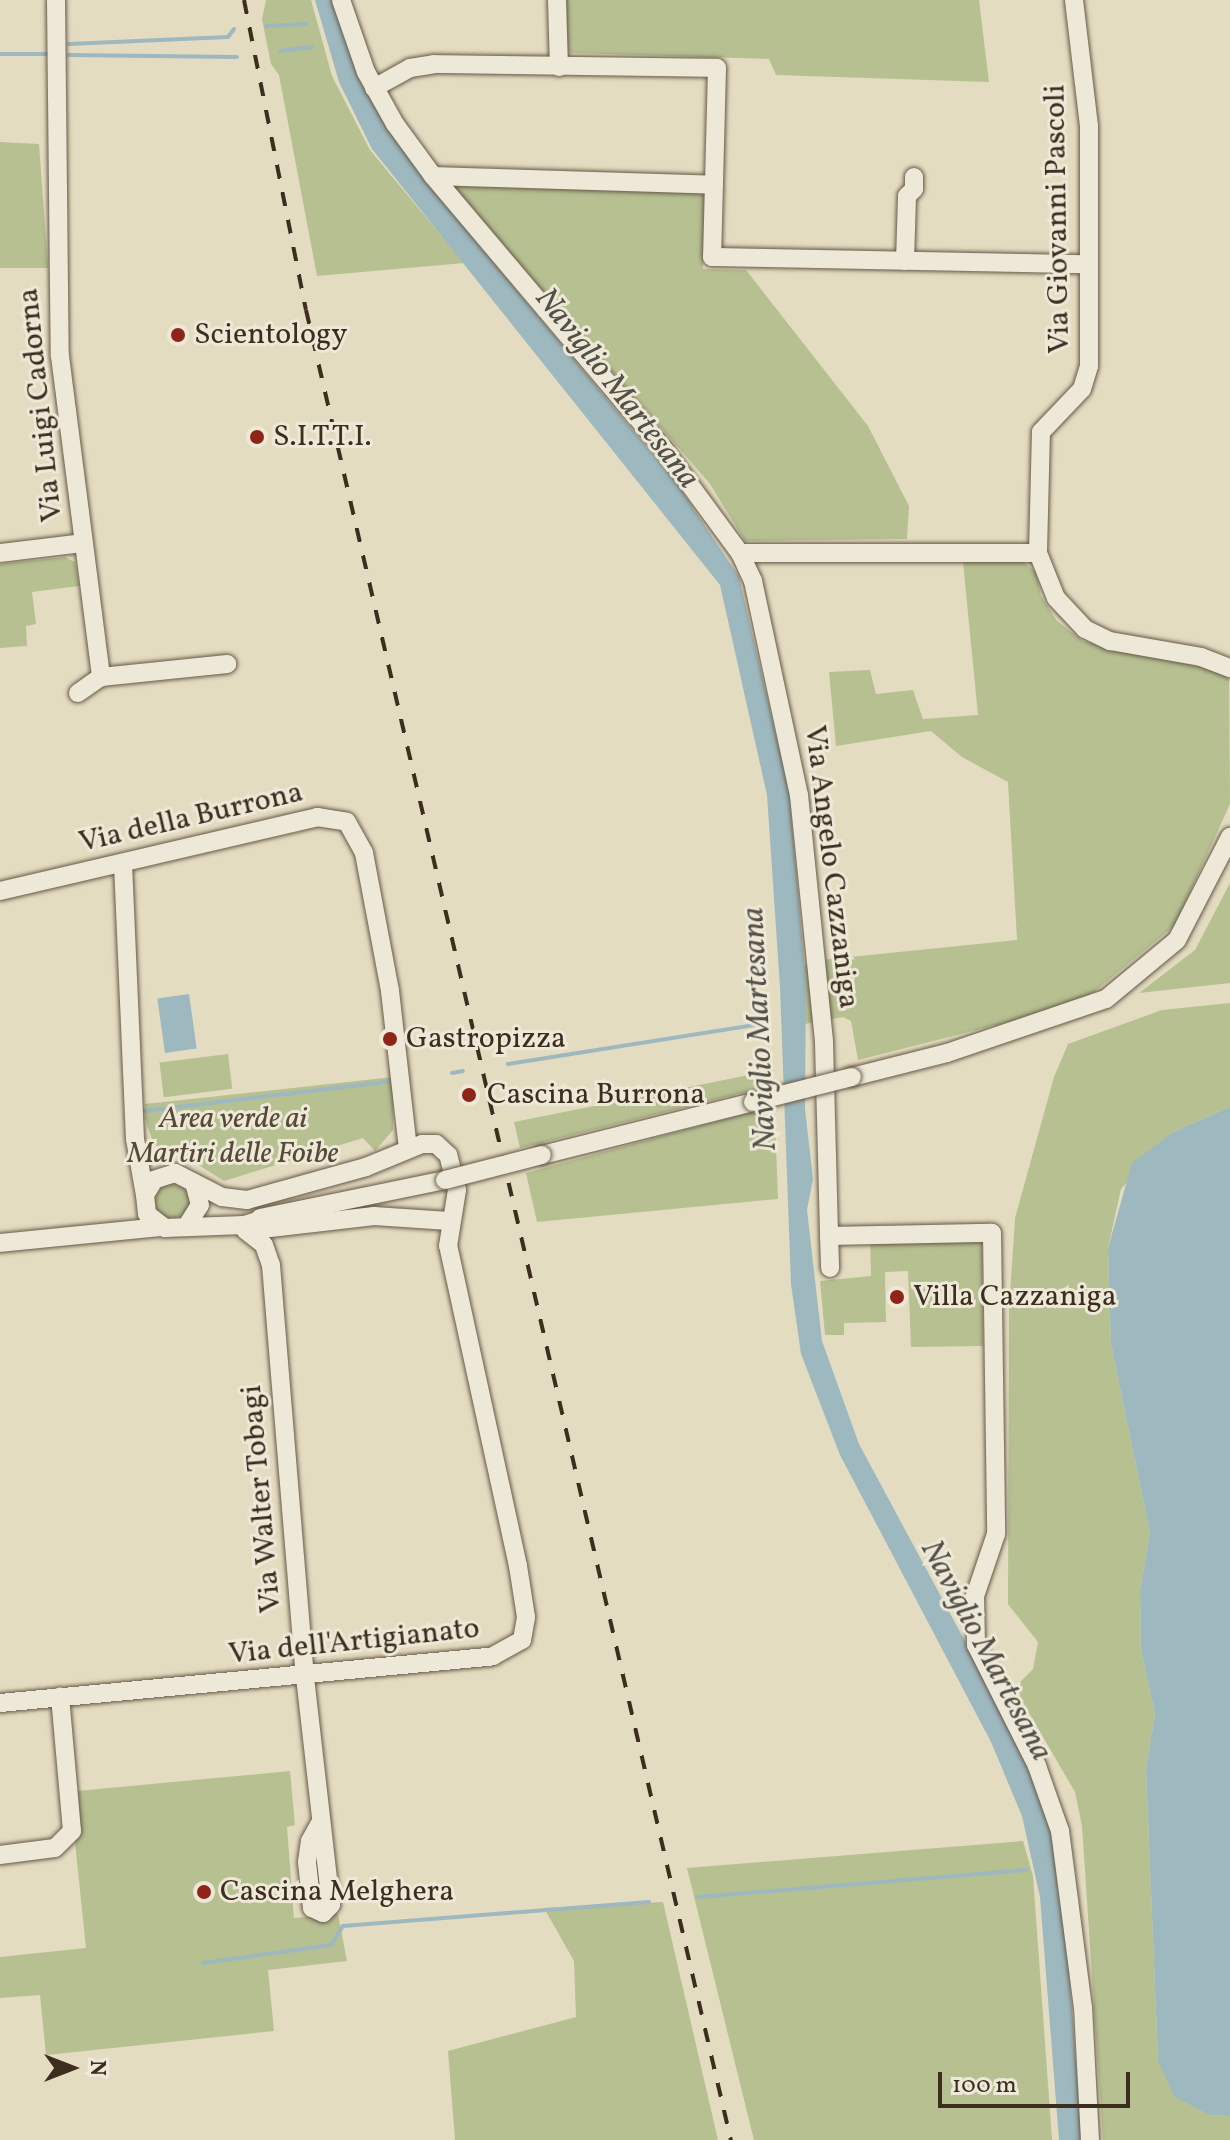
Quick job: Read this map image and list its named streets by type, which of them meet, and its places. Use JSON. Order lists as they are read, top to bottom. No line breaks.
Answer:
{"streets":{"street":["Via Giovanni Pascoli","Via Luigi Cadorna","Via della Burrona","Via Angelo Cazzaniga","Via Walter Tobagi","Via dell'Artigianato"]},"crossings":[["Via della Burrona","Via dell'Artigianato"],["Via Walter Tobagi","Via dell'Artigianato"]],"water":["Naviglio Martesana"],"parks":["Area verde ai Martiri delle Foibe"],"places":["Scientology","S.I.T.T.I.","Gastropizza","Cascina Burrona","Villa Cazzaniga","Cascina Melghera"],"scale_bar":"100 m","north":"right"}
